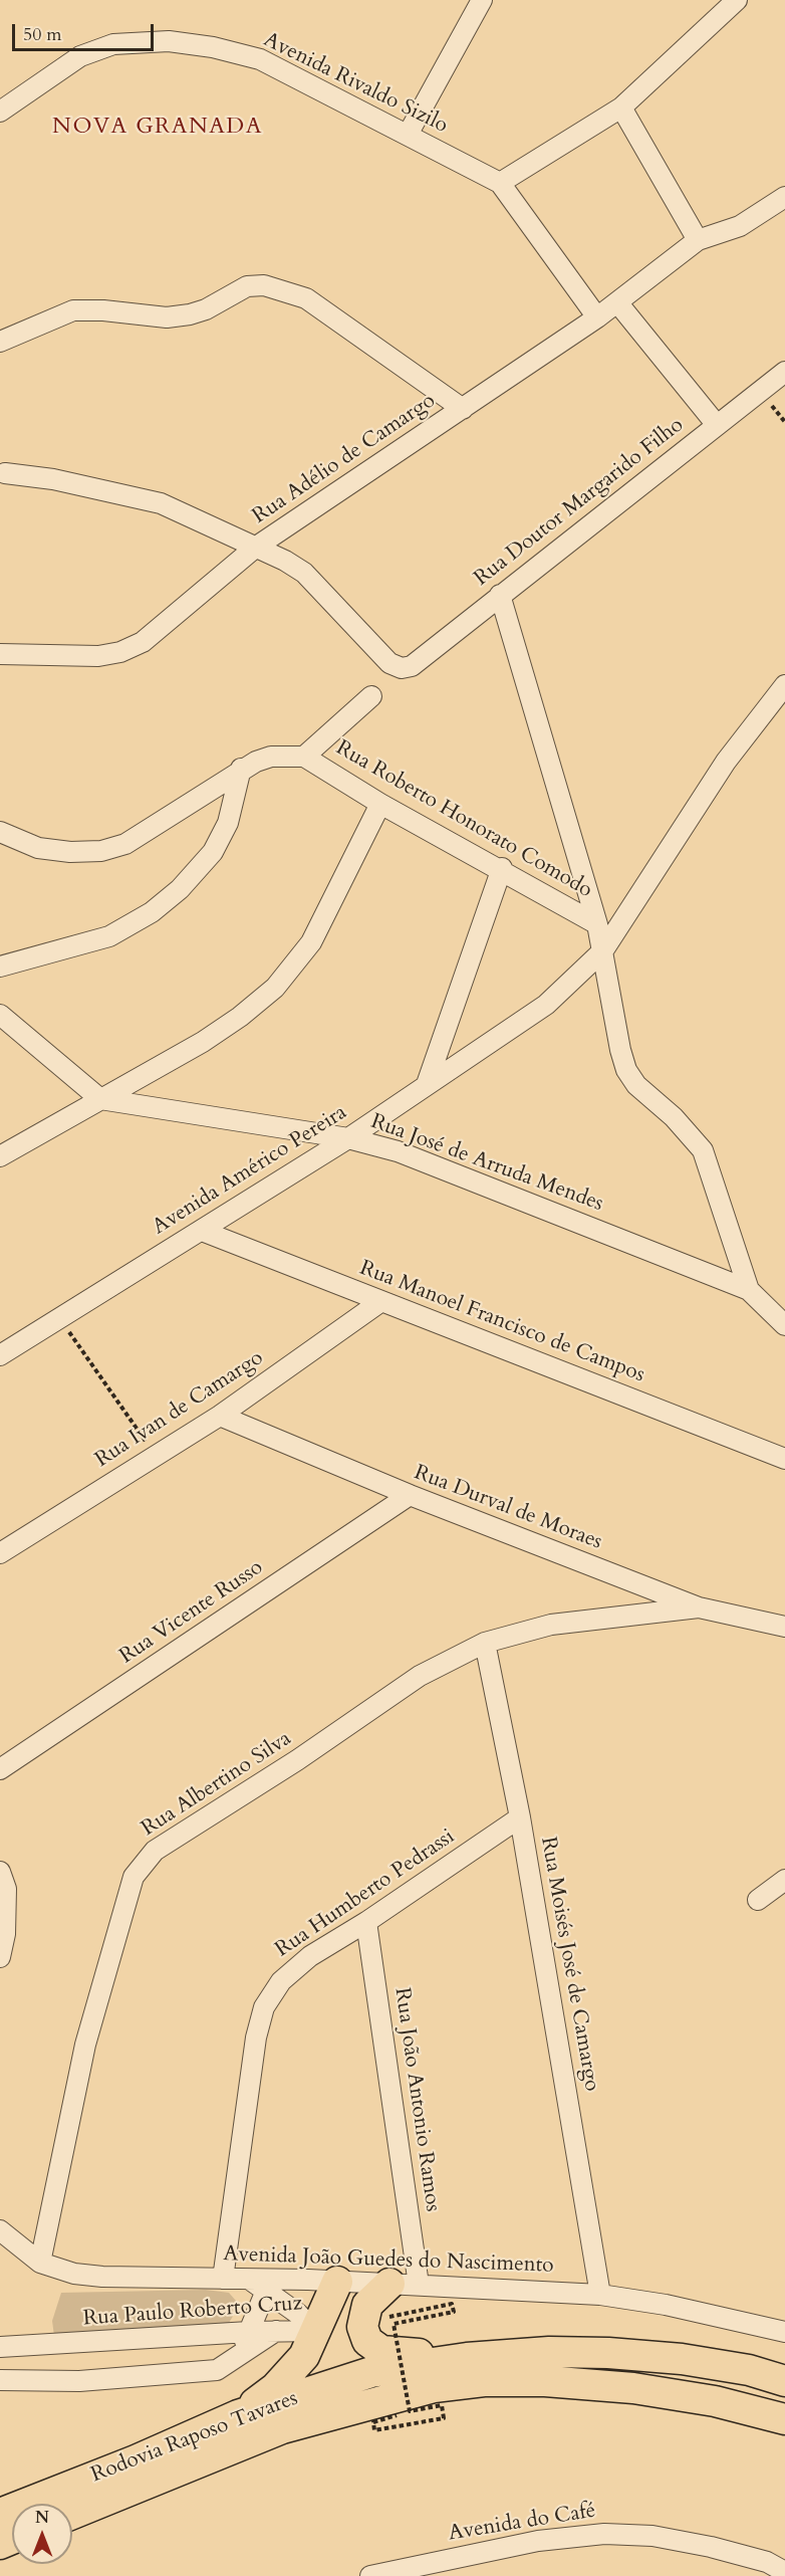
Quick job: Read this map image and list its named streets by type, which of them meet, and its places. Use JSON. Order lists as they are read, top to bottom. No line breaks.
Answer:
{"streets":{"highway":["Rodovia Raposo Tavares"],"street":["Avenida Rivaldo Sizilo","Rua Adélio de Camargo","Rua Doutor Margarido Filho","Rua Roberto Honorato Comodo","Rua José de Arruda Mendes","Avenida Américo Pereira","Rua Manoel Francisco de Campos","Rua Ivan de Camargo","Rua Durval de Moraes","Rua Vicente Russo","Rua Albertino Silva","Rua Humberto Pedrassi","Rua Moisés José de Camargo","Rua João Antonio Ramos","Avenida João Guedes do Nascimento","Rua Paulo Roberto Cruz","Avenida do Café"]},"crossings":[["Avenida Rivaldo Sizilo","Rua Adélio de Camargo"],["Rua Adélio de Camargo","Rua Doutor Margarido Filho"],["Rua Roberto Honorato Comodo","Rua José de Arruda Mendes"],["Rua Roberto Honorato Comodo","Avenida Américo Pereira"],["Rua José de Arruda Mendes","Avenida Américo Pereira"],["Avenida Américo Pereira","Rua Manoel Francisco de Campos"],["Rua Manoel Francisco de Campos","Rua Ivan de Camargo"],["Rua Ivan de Camargo","Rua Durval de Moraes"],["Rua Durval de Moraes","Rua Vicente Russo"],["Rua Durval de Moraes","Rua Albertino Silva"],["Rua Albertino Silva","Rua Moisés José de Camargo"],["Rua Albertino Silva","Avenida João Guedes do Nascimento"],["Rua Humberto Pedrassi","Rua Moisés José de Camargo"],["Rua Humberto Pedrassi","Rua João Antonio Ramos"],["Rua Humberto Pedrassi","Avenida João Guedes do Nascimento"],["Rua Moisés José de Camargo","Avenida João Guedes do Nascimento"],["Rua João Antonio Ramos","Avenida João Guedes do Nascimento"],["Avenida João Guedes do Nascimento","Rua Paulo Roberto Cruz"]],"districts":["NOVA GRANADA"],"scale_bar":"50 m","north":"top"}
